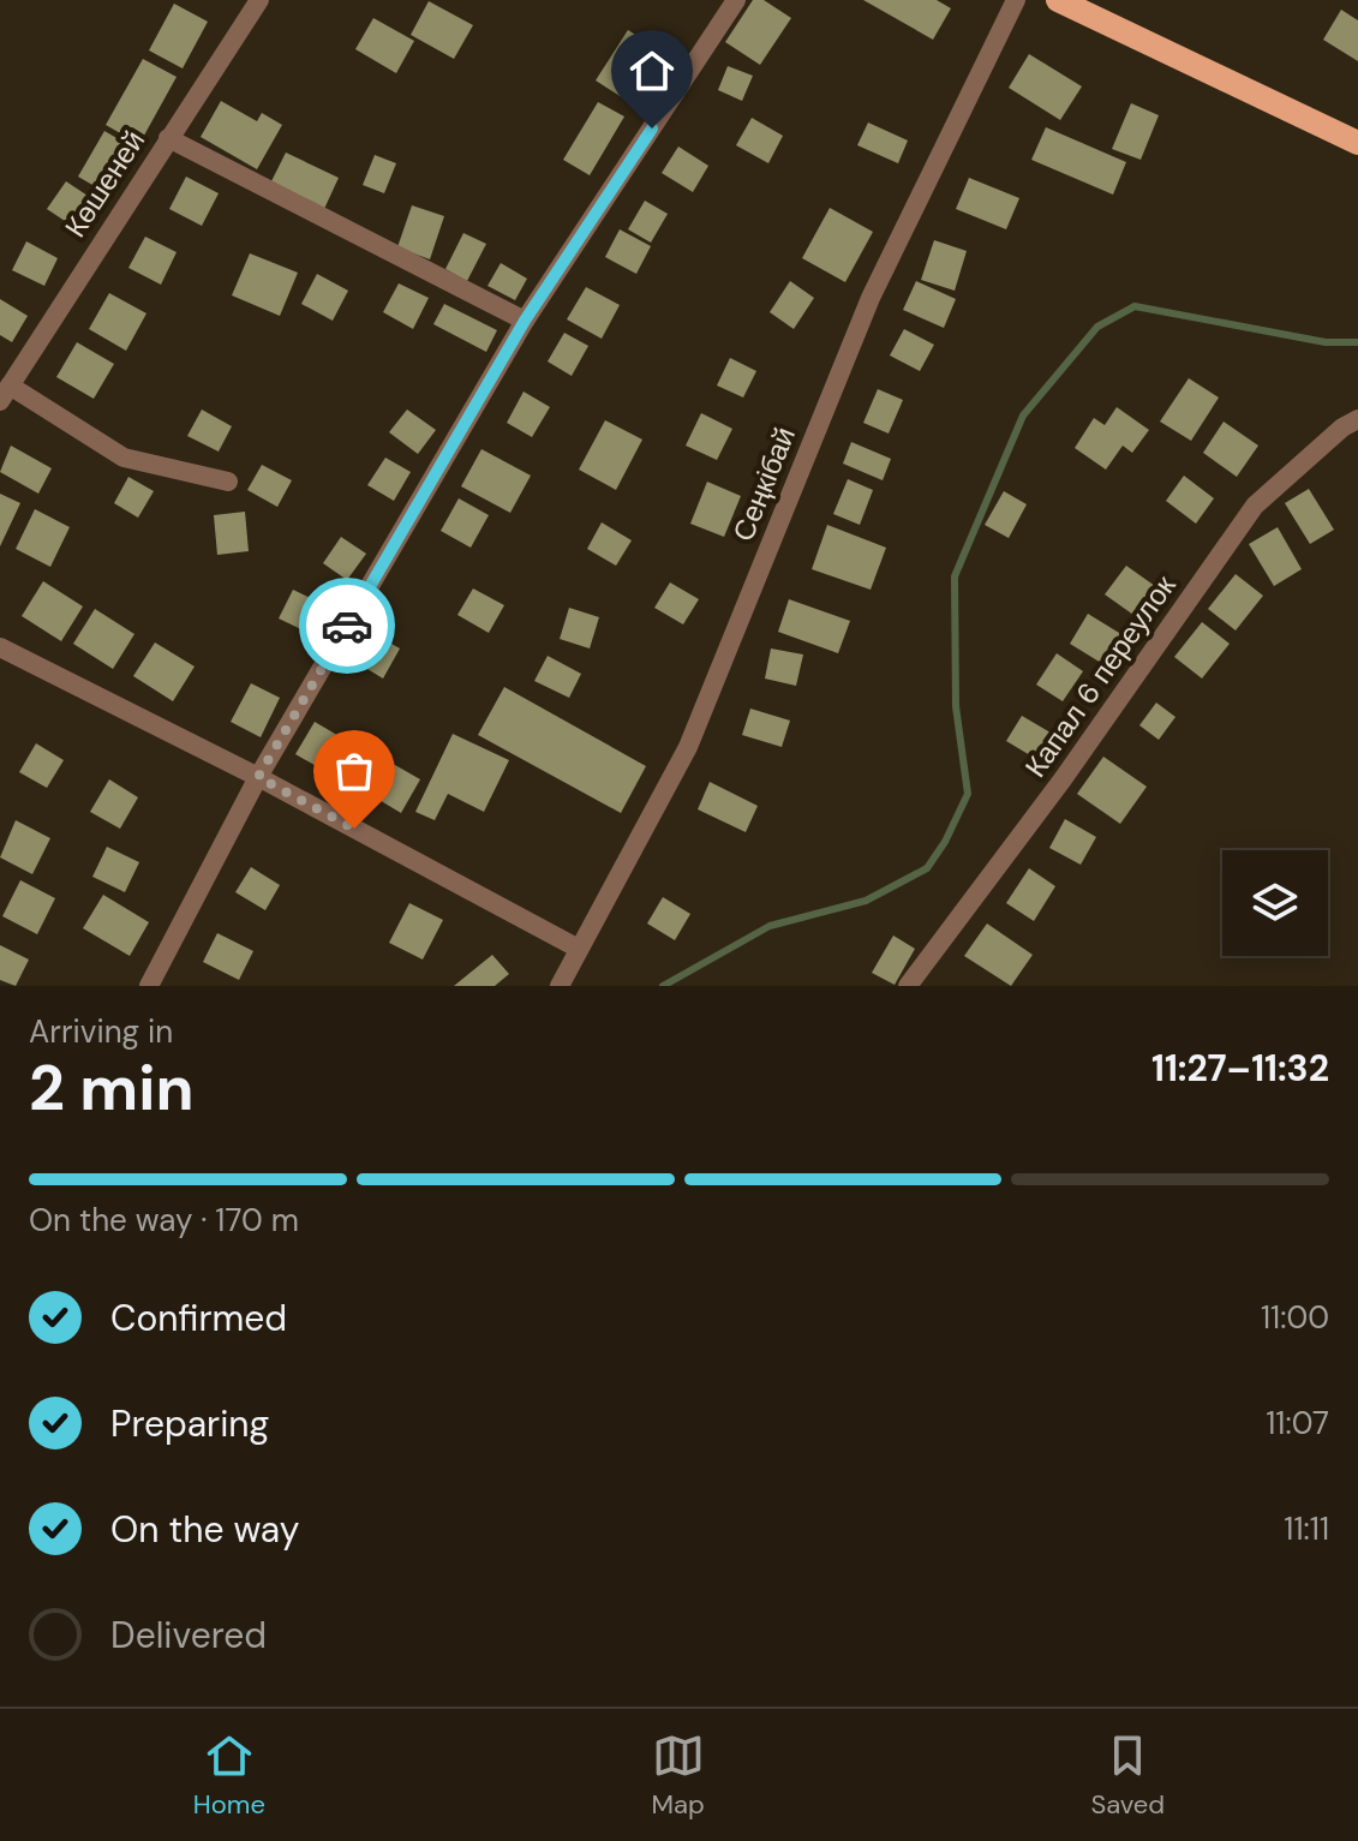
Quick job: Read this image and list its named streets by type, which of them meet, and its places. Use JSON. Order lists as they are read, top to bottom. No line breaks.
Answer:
{"streets":{"street":["Көшеней","Сеңкібай","Капал 6 переулок"]},"page":{"heading":["2 min","Arriving in","11:27–11:32"],"bar":"On the way · 170 m","list":[["Confirmed","11:00"],["Preparing","11:07"],["On the way","11:11"],"Delivered"],"tabs":["Home","Map","Saved"]}}
